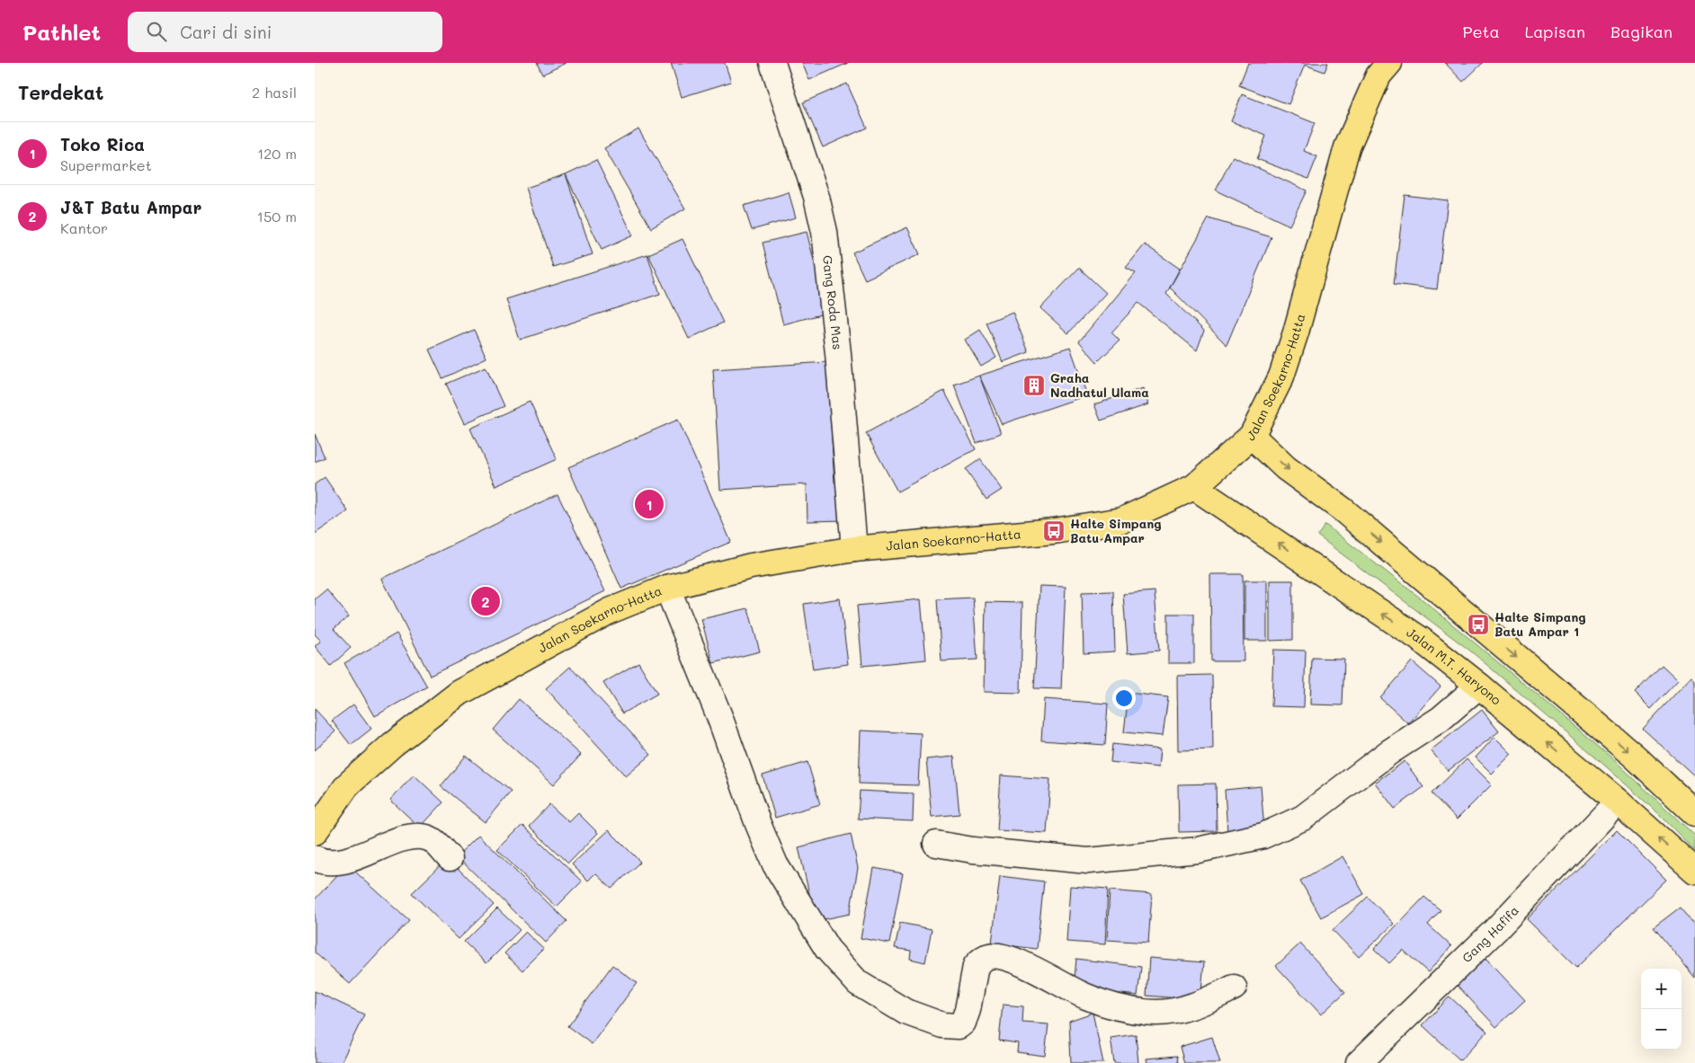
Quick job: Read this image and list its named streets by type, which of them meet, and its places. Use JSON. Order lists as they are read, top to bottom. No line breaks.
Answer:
{"streets":{"highway":["Jalan Soekarno-Hatta","Jalan M.T. Haryono"],"street":["Gang Roda Mas","Gang Hafifa"]},"crossings":[["Gang Roda Mas","Jalan Soekarno-Hatta"],["Jalan Soekarno-Hatta","Jalan M.T. Haryono"],["Jalan M.T. Haryono","Gang Hafifa"]],"places":{"building":["Graha Nadhatul Ulama"],"bus stop":["Halte Simpang Batu Ampar","Halte Simpang Batu Ampar 1"]},"page":{"header":"Pathlet","search":"Cari di sini","nav":["Peta","Lapisan","Bagikan"],"heading":["Terdekat","2 hasil"],"list":[{"mark":"1","name":"Toko Rica","note":"Supermarket","value":"120 m"},{"mark":"2","name":"J&T Batu Ampar","note":"Kantor","value":"150 m"}],"pins":["1","2"],"map_buttons":["+","−"]}}
